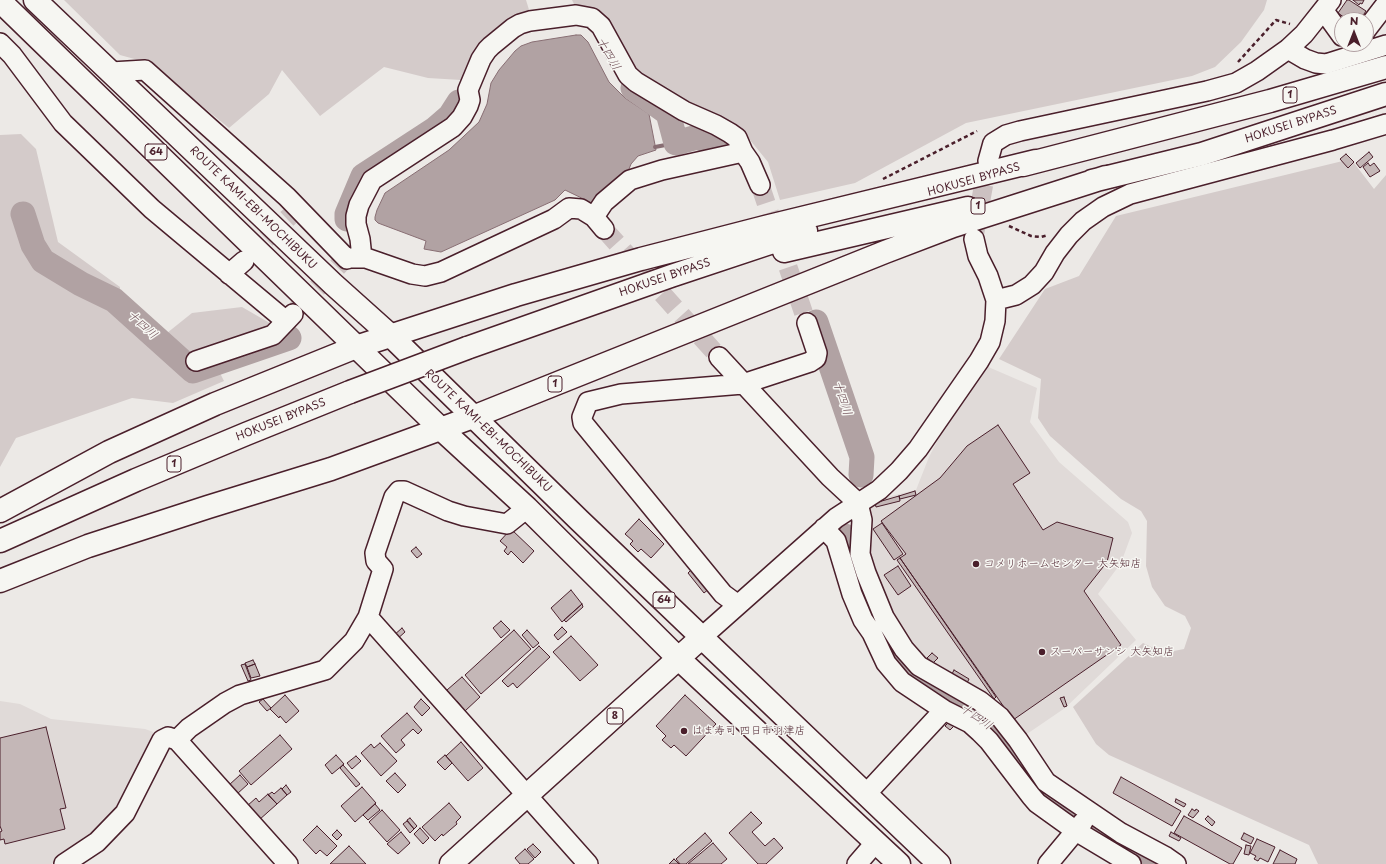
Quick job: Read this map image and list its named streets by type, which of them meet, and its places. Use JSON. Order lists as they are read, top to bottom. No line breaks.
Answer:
{"streets":{"main road":["1","HOKUSEI BYPASS","64","ROUTE KAMI-EBI-MOCHIBUKU","8"]},"crossings":[["1","HOKUSEI BYPASS"],["1","64"],["1","ROUTE KAMI-EBI-MOCHIBUKU"],["64","8"],["ROUTE KAMI-EBI-MOCHIBUKU","8"]],"water":["十四川"],"places":["コメリホームセンター 大矢知店","スーパーサンシ 大矢知店","はま寿司 四日市羽津店"],"north":"top"}
